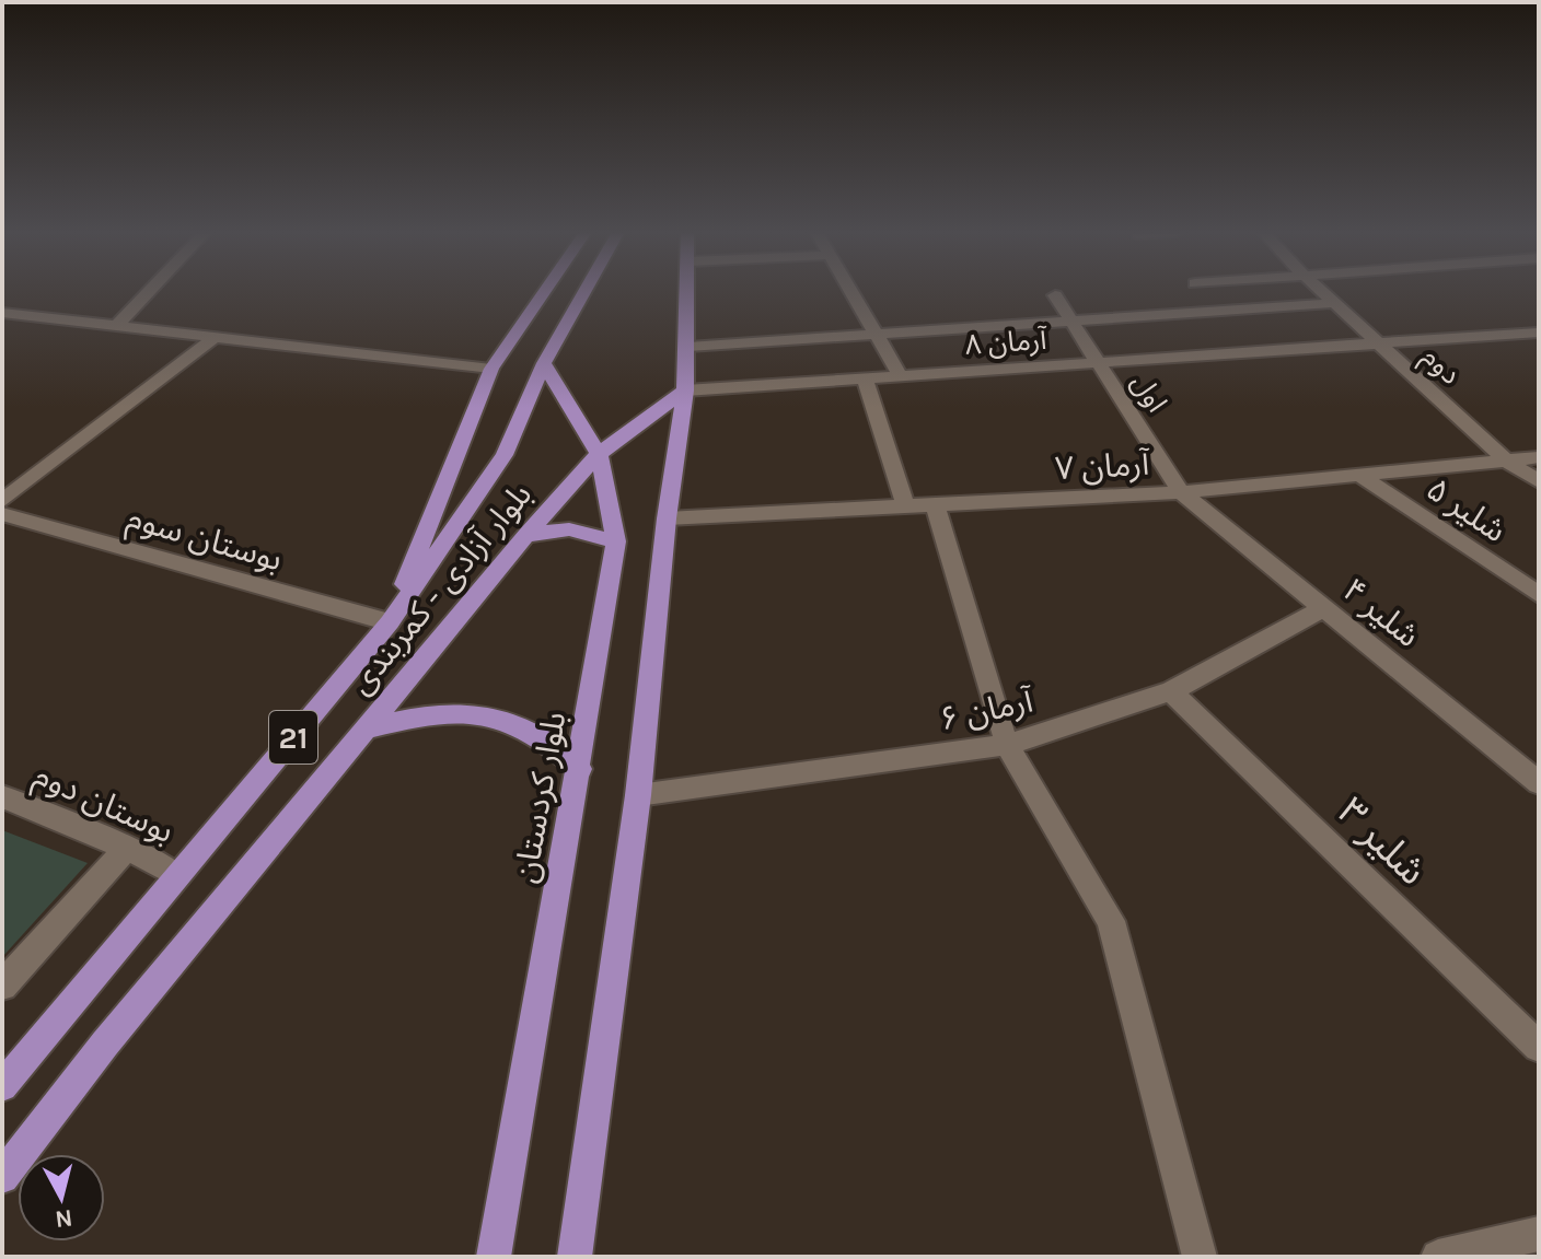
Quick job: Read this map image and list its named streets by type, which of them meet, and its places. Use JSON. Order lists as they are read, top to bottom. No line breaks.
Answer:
{"streets":{"main road":["بلوار آزادی - کمربندی","21","بلوار کردستان"],"street":["آرمان ۸","دوم","اول","آرمان ۷","شلیر ۵","بوستان سوم","شلیر ۴","آرمان ۶","بوستان دوم","شلیر ۳"]},"crossings":[["آرمان ۸","دوم"],["آرمان ۸","اول"],["آرمان ۸","بلوار آزادی - کمربندی"],["دوم","آرمان ۷"],["اول","آرمان ۷"],["اول","شلیر ۴"],["آرمان ۷","شلیر ۵"],["آرمان ۷","شلیر ۴"],["بوستان سوم","بلوار آزادی - کمربندی"],["بلوار آزادی - کمربندی","21"],["بلوار آزادی - کمربندی","بلوار کردستان"],["بلوار آزادی - کمربندی","بوستان دوم"],["شلیر ۴","آرمان ۶"],["آرمان ۶","شلیر ۳"],["21","بلوار کردستان"]],"north":"bottom"}
